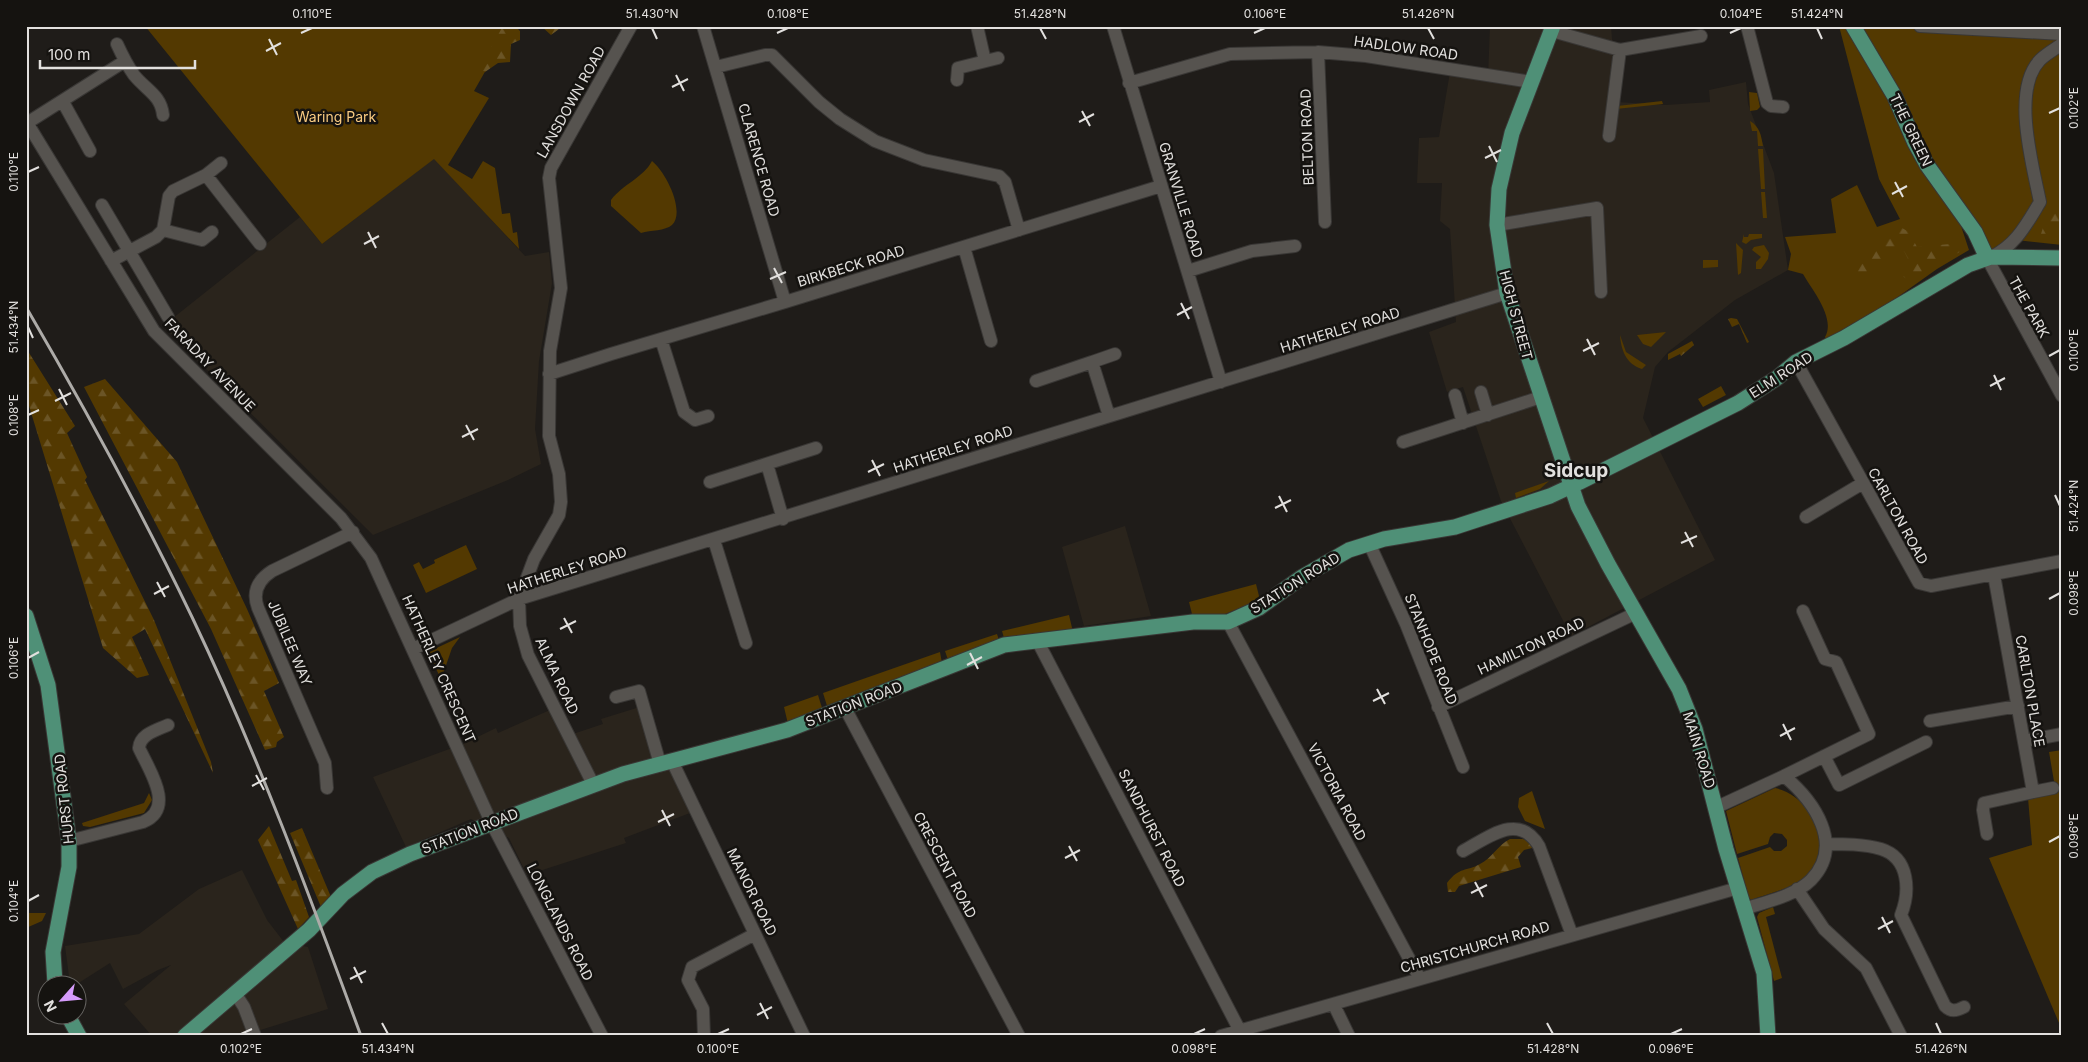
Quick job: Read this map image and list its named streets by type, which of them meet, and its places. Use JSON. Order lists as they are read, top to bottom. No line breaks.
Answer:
{"streets":{"main road":["THE GREEN","HIGH STREET","ELM ROAD","STATION ROAD","MAIN ROAD","HURST ROAD"],"street":["HADLOW ROAD","LANSDOWN ROAD","BELTON ROAD","CLARENCE ROAD","GRANVILLE ROAD","BIRKBECK ROAD","THE PARK","HATHERLEY ROAD","FARADAY AVENUE","CARLTON ROAD","JUBILEE WAY","HAMILTON ROAD","STANHOPE ROAD","HATHERLEY CRESCENT","ALMA ROAD","CARLTON PLACE","VICTORIA ROAD","SANDHURST ROAD","CRESCENT ROAD","MANOR ROAD","LONGLANDS ROAD","CHRISTCHURCH ROAD"]},"crossings":[["HADLOW ROAD","BELTON ROAD"],["HADLOW ROAD","GRANVILLE ROAD"],["HADLOW ROAD","HIGH STREET"],["LANSDOWN ROAD","BIRKBECK ROAD"],["LANSDOWN ROAD","ALMA ROAD"],["THE GREEN","THE PARK"],["THE GREEN","ELM ROAD"],["CLARENCE ROAD","BIRKBECK ROAD"],["GRANVILLE ROAD","BIRKBECK ROAD"],["GRANVILLE ROAD","HATHERLEY ROAD"],["BIRKBECK ROAD","ALMA ROAD"],["THE PARK","ELM ROAD"],["HIGH STREET","HATHERLEY ROAD"],["HIGH STREET","ELM ROAD"],["HIGH STREET","STATION ROAD"],["HIGH STREET","MAIN ROAD"],["HATHERLEY ROAD","HATHERLEY CRESCENT"],["HATHERLEY ROAD","ALMA ROAD"],["FARADAY AVENUE","JUBILEE WAY"],["FARADAY AVENUE","HATHERLEY CRESCENT"],["ELM ROAD","CARLTON ROAD"],["ELM ROAD","STATION ROAD"],["ELM ROAD","MAIN ROAD"],["CARLTON ROAD","CARLTON PLACE"],["STATION ROAD","STANHOPE ROAD"],["STATION ROAD","HATHERLEY CRESCENT"],["STATION ROAD","ALMA ROAD"],["STATION ROAD","MAIN ROAD"],["STATION ROAD","VICTORIA ROAD"],["STATION ROAD","SANDHURST ROAD"],["STATION ROAD","CRESCENT ROAD"],["STATION ROAD","MANOR ROAD"],["STATION ROAD","LONGLANDS ROAD"],["JUBILEE WAY","HATHERLEY CRESCENT"],["HAMILTON ROAD","STANHOPE ROAD"],["HAMILTON ROAD","MAIN ROAD"],["HATHERLEY CRESCENT","LONGLANDS ROAD"],["MAIN ROAD","CHRISTCHURCH ROAD"],["VICTORIA ROAD","CHRISTCHURCH ROAD"],["SANDHURST ROAD","CHRISTCHURCH ROAD"]],"districts":["Sidcup"],"parks":["Waring Park"],"scale_bar":"100 m","north":"bottom left","coordinates":["0.110°E","51.430°N","0.108°E","51.428°N","0.106°E","51.426°N","0.104°E","51.424°N","0.102°E","51.434°N","0.100°E","0.098°E","0.096°E"]}
